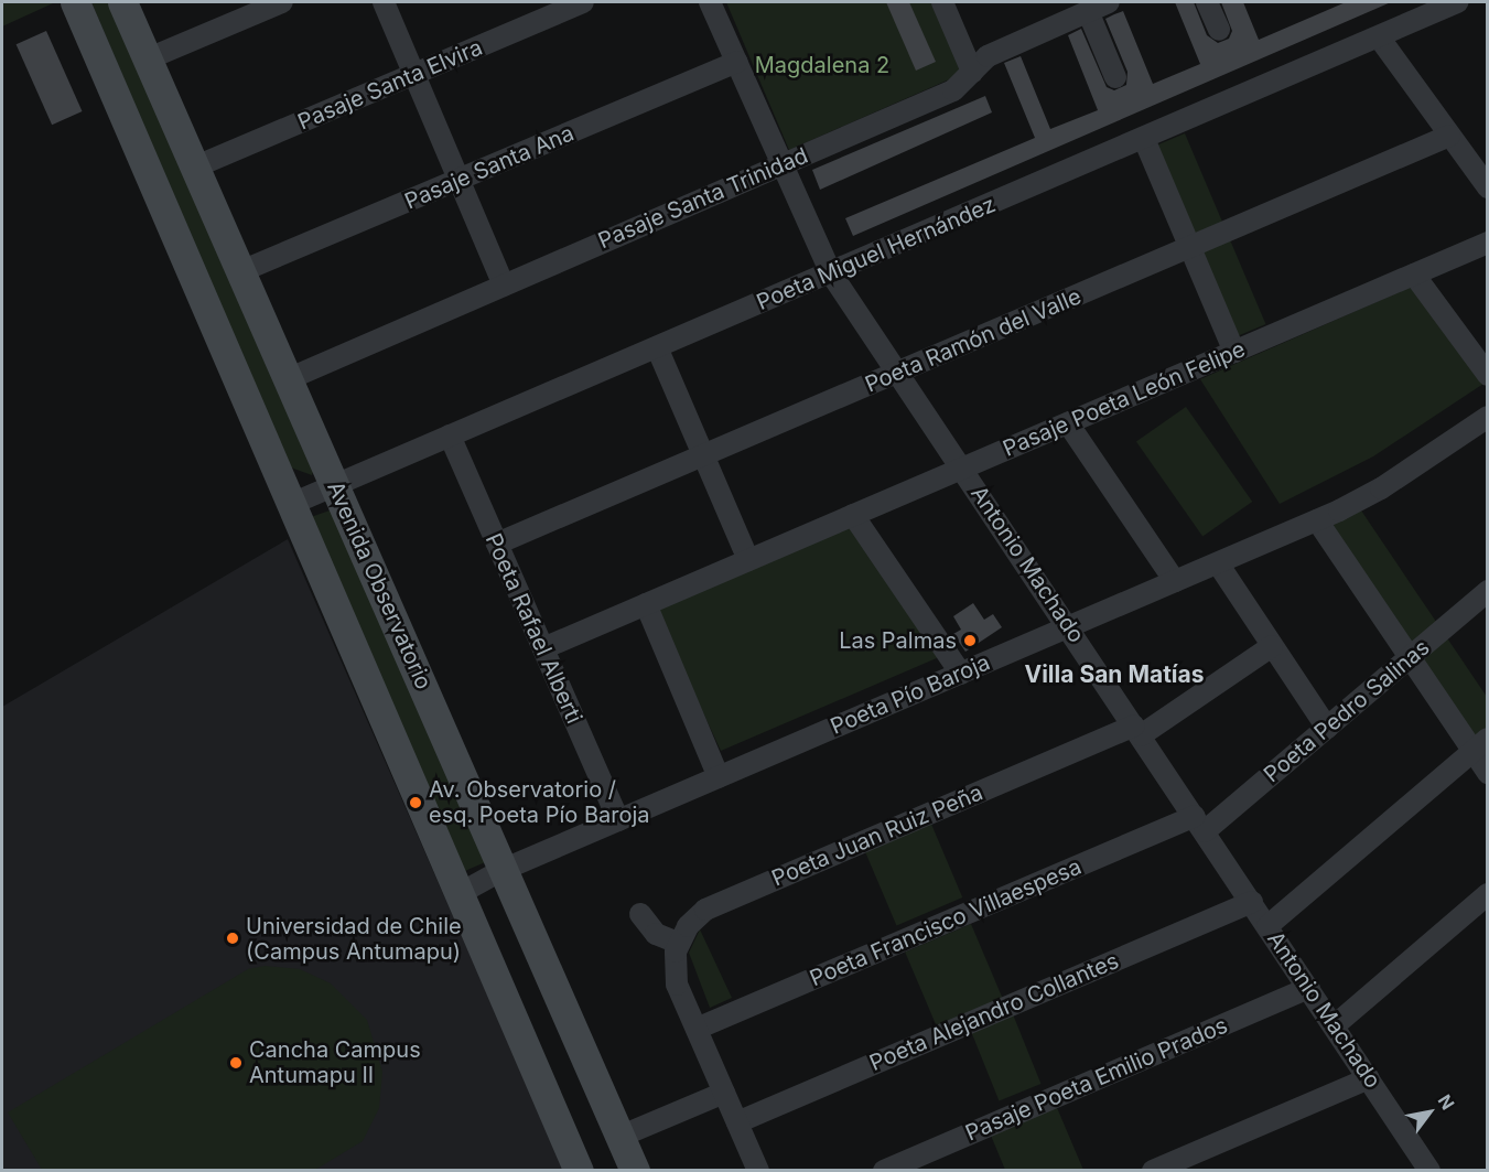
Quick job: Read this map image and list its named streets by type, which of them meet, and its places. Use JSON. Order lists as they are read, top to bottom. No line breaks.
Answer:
{"streets":{"main road":["Avenida Observatorio"],"street":["Pasaje Santa Elvira","Pasaje Santa Ana","Pasaje Santa Trinidad","Poeta Miguel Hernández","Poeta Ramón del Valle","Pasaje Poeta León Felipe","Antonio Machado","Poeta Rafael Alberti","Poeta Pío Baroja","Poeta Pedro Salinas","Poeta Juan Ruiz Peña","Poeta Francisco Villaespesa","Poeta Alejandro Collantes","Pasaje Poeta Emilio Prados"]},"crossings":[["Pasaje Santa Elvira","Avenida Observatorio"],["Pasaje Santa Ana","Antonio Machado"],["Pasaje Santa Ana","Avenida Observatorio"],["Pasaje Santa Trinidad","Antonio Machado"],["Pasaje Santa Trinidad","Avenida Observatorio"],["Poeta Miguel Hernández","Antonio Machado"],["Poeta Miguel Hernández","Avenida Observatorio"],["Poeta Miguel Hernández","Poeta Rafael Alberti"],["Poeta Ramón del Valle","Antonio Machado"],["Poeta Ramón del Valle","Poeta Rafael Alberti"],["Pasaje Poeta León Felipe","Antonio Machado"],["Pasaje Poeta León Felipe","Poeta Rafael Alberti"],["Antonio Machado","Poeta Pío Baroja"],["Antonio Machado","Poeta Pedro Salinas"],["Antonio Machado","Poeta Juan Ruiz Peña"],["Antonio Machado","Poeta Francisco Villaespesa"],["Antonio Machado","Poeta Alejandro Collantes"],["Antonio Machado","Pasaje Poeta Emilio Prados"],["Avenida Observatorio","Poeta Pío Baroja"],["Poeta Rafael Alberti","Poeta Pío Baroja"],["Poeta Pedro Salinas","Poeta Francisco Villaespesa"]],"districts":["Villa San Matías"],"parks":["Magdalena 2"],"places":["Las Palmas","Av. Observatorio / esq. Poeta Pío Baroja","Universidad de Chile (Campus Antumapu)","Cancha Campus Antumapu II"],"north":"top right"}
